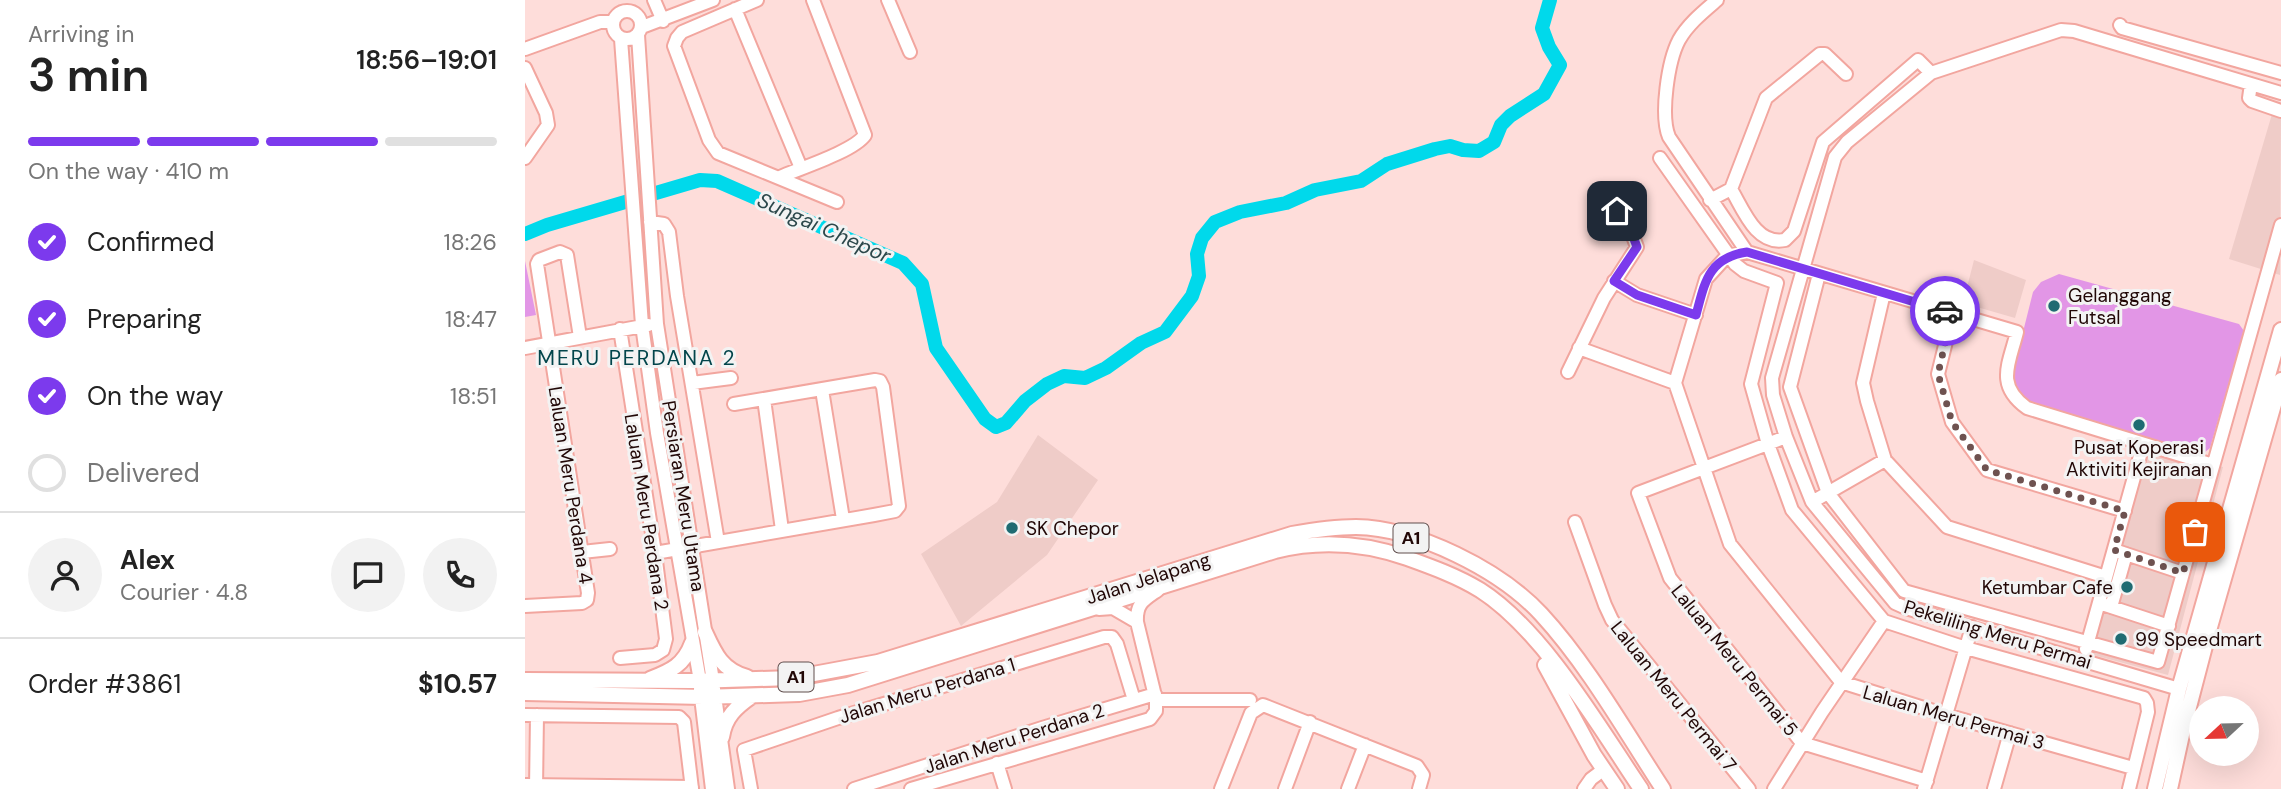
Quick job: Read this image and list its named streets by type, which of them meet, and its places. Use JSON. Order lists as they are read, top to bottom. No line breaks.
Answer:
{"streets":{"main road":["Persiaran Meru Utama","A1","Jalan Jelapang"],"street":["Laluan Meru Perdana 4","Laluan Meru Perdana 2","Pekeliling Meru Permai","Laluan Meru Permai 5","Jalan Meru Perdana 1","Laluan Meru Permai 7","Laluan Meru Permai 3","Jalan Meru Perdana 2"]},"crossings":[["Persiaran Meru Utama","Jalan Jelapang"],["Laluan Meru Permai 5","Laluan Meru Permai 3"],["Jalan Meru Perdana 1","Jalan Meru Perdana 2"]],"districts":["MERU PERDANA 2"],"water":["Sungai Chepor"],"places":["Gelanggang Futsal","Pusat Koperasi Aktiviti Kejiranan","SK Chepor","Ketumbar Cafe","99 Speedmart"],"north":"left","page":{"heading":["3 min","Arriving in","18:56–19:01"],"panel":["Alex","Courier · 4.8","Order #3861","$10.57"],"bar":"On the way · 410 m","list":[["Confirmed","18:26"],["Preparing","18:47"],["On the way","18:51"],"Delivered"]}}
